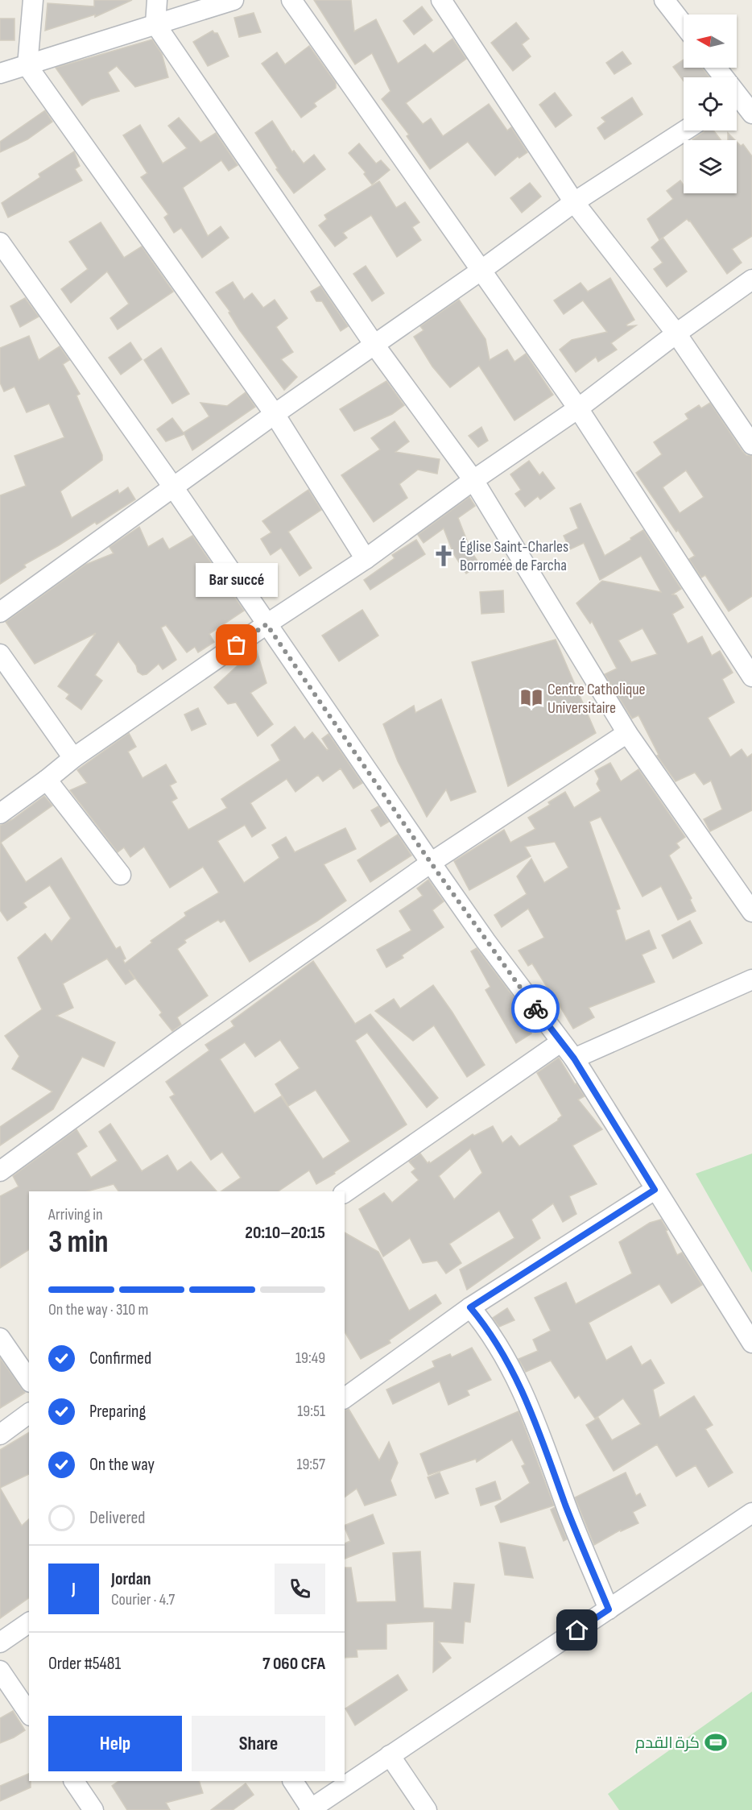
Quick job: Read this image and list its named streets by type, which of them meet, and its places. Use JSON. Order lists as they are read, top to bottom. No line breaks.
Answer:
{"places":{"church":["Église Saint-Charles Borromée de Farcha"],"other":["Bar succé"],"library":["Centre Catholique Universitaire"],"sports":["كرة القدم"]},"north":"left","page":{"bubble":"Bar succé","heading":["3 min","Arriving in","20:10–20:15"],"panel":["Jordan","Courier · 4.7","Order #5481","7 060 CFA"],"bar":"On the way · 310 m","list":[["Confirmed","19:49"],["Preparing","19:51"],["On the way","19:57"],"Delivered"],"round":"J","buttons":["Help","Share"]}}
